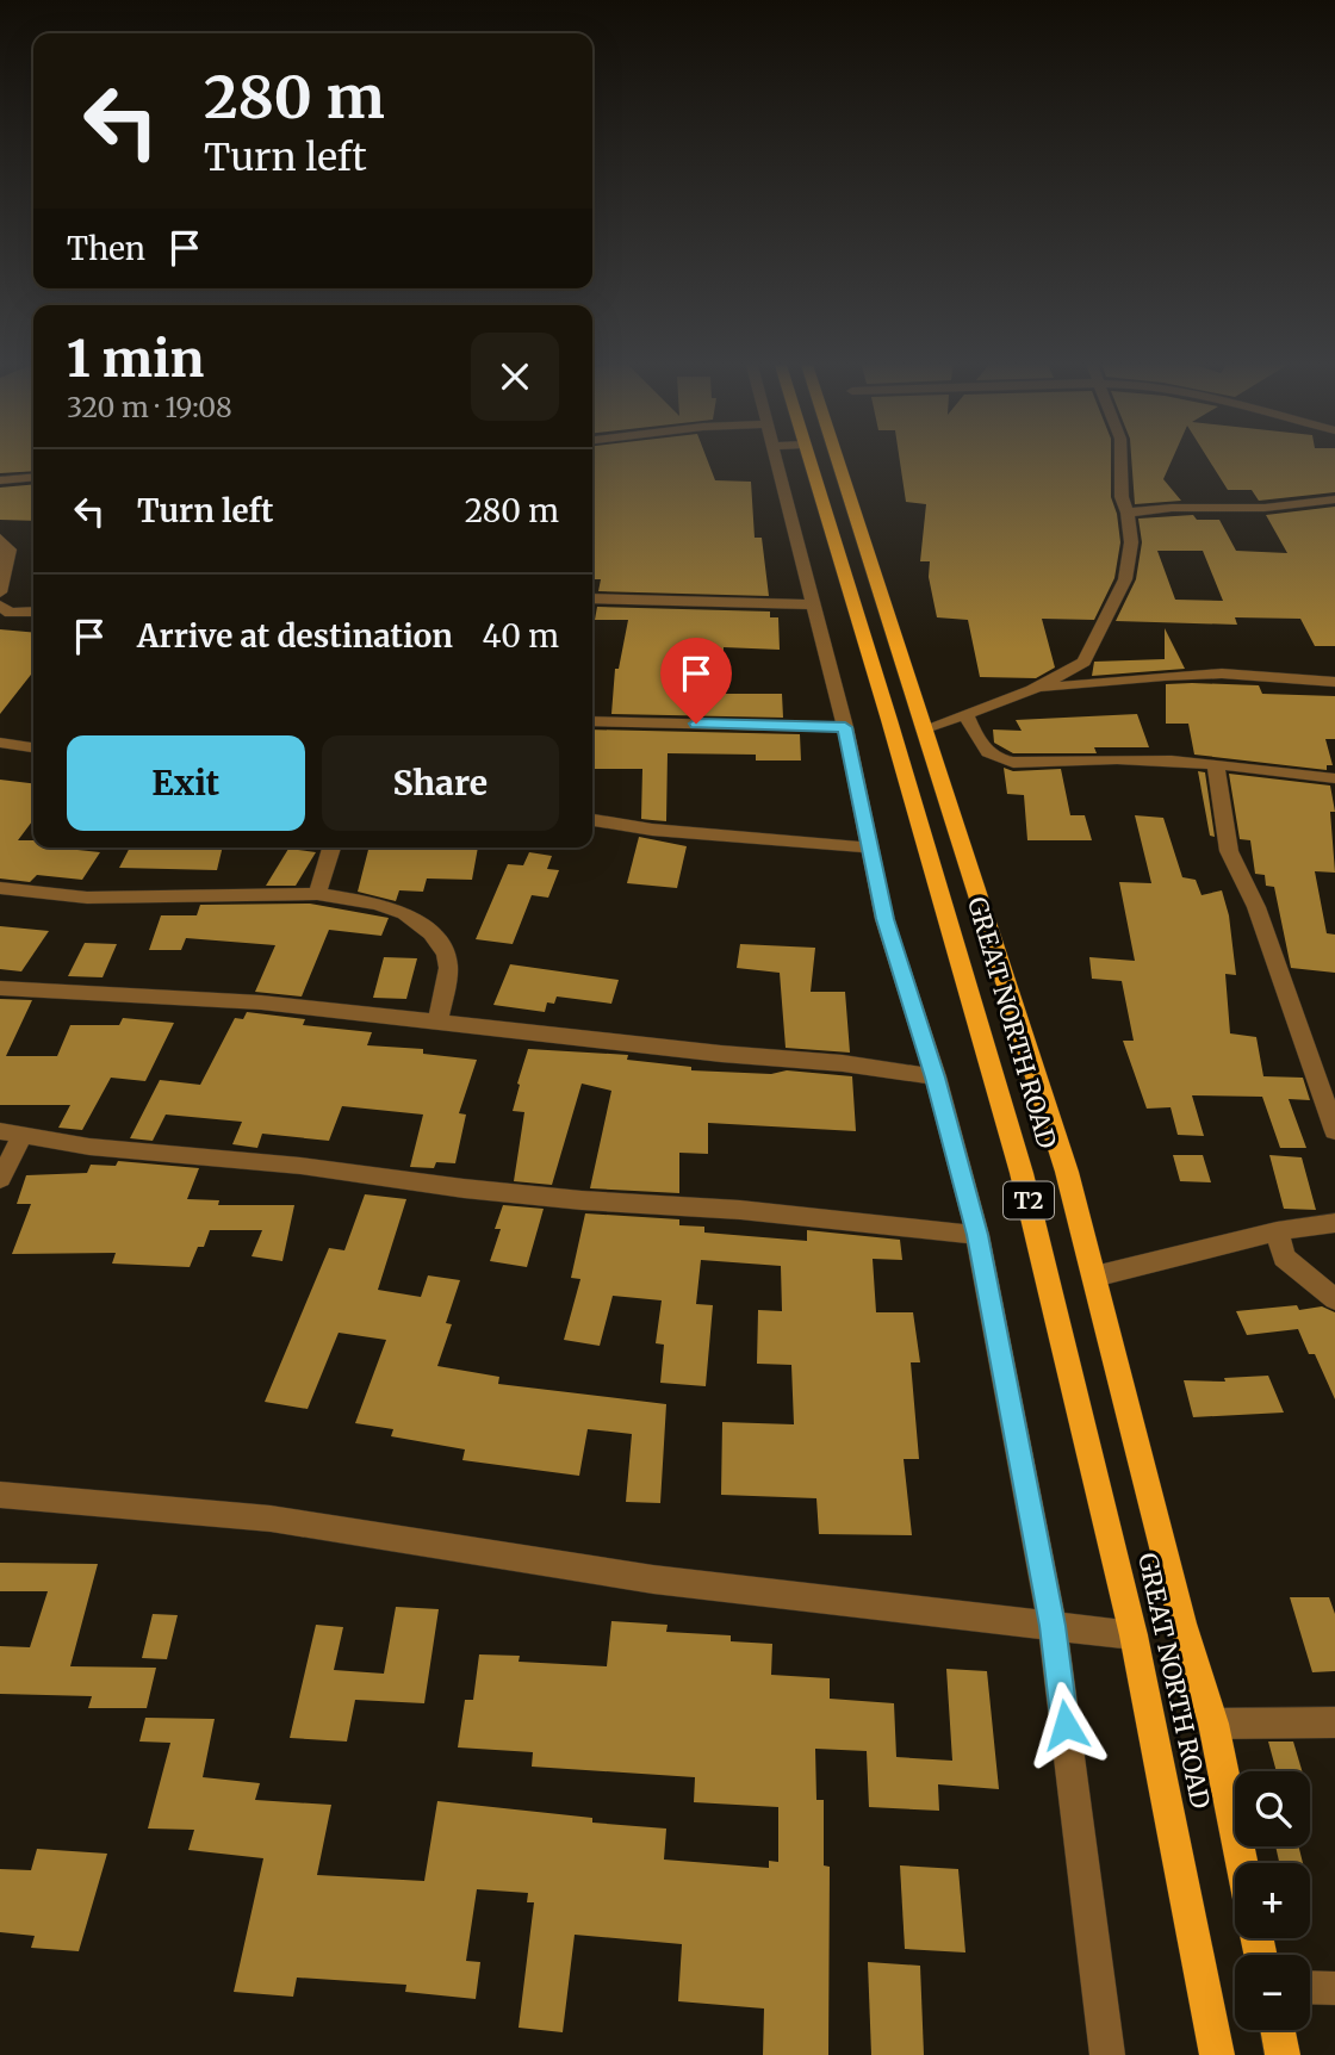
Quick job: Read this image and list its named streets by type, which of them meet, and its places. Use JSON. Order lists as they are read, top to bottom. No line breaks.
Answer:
{"streets":{"main road":["GREAT NORTH ROAD","T2"]},"page":{"turn":["280 m","Turn left"],"then":"Then","heading":["1 min","320 m · 19:08"],"list":[{"name":"Turn left","value":"280 m"},{"name":"Arrive at destination","value":"40 m"}],"buttons":["Exit","Share"],"map_buttons":["+","−"]}}
